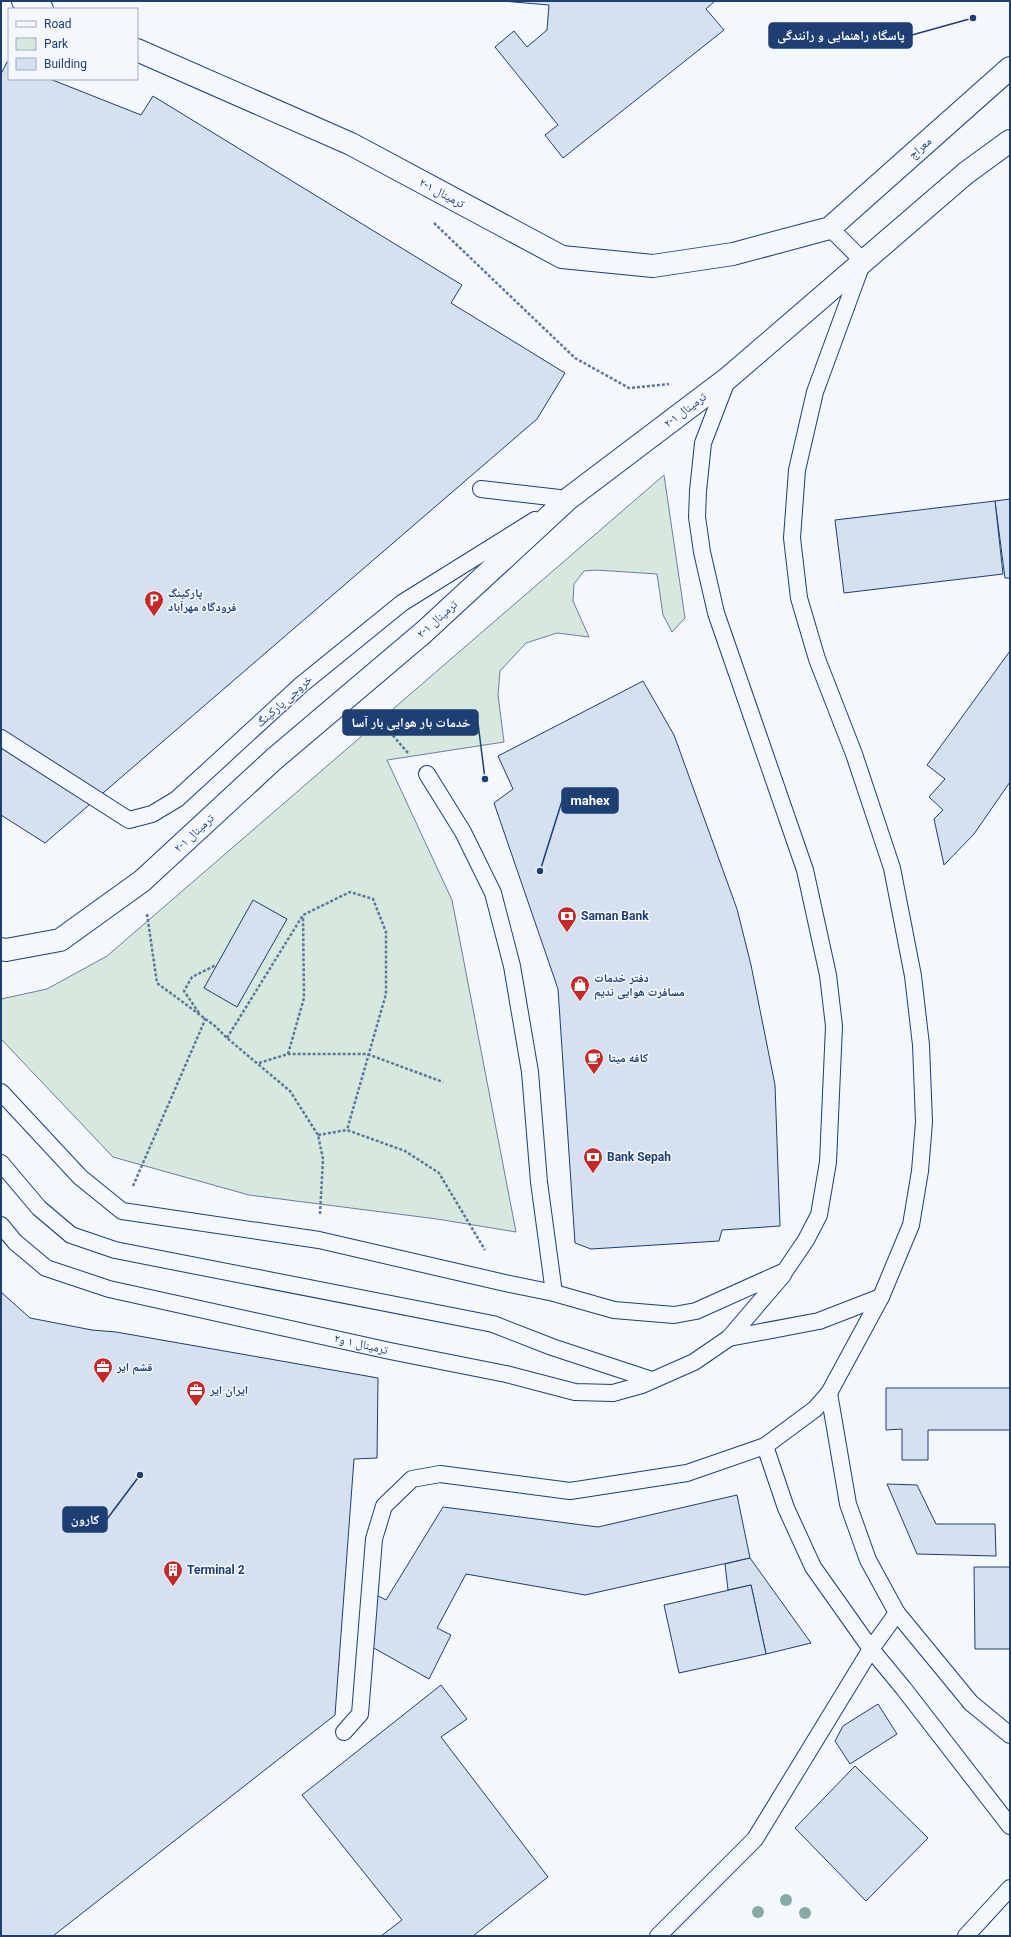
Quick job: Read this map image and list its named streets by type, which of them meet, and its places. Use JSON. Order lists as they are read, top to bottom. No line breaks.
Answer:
{"streets":{"main road":["معراج","ترمینال ۱-۲"],"lane":["خروجی پارکینگ","ترمینال ۱ و۲"]},"crossings":[["معراج","ترمینال ۱-۲"],["ترمینال ۱-۲","خروجی پارکینگ"]],"places":{"other":["پاسگاه راهنمایی و رانندگی","خدمات بار هوایی بار آسا","mahex","کارون"],"parking":["پارکینگ فرودگاه مهرآباد"],"bank":["Saman Bank","Bank Sepah"],"shop":["دفتر خدمات مسافرت هوایی ندیم"],"cafe":["کافه میتا"],"office":["قشم ایر","ایران ایر"],"building":["Terminal 2"]},"legend":["Road","Park","Building"]}
